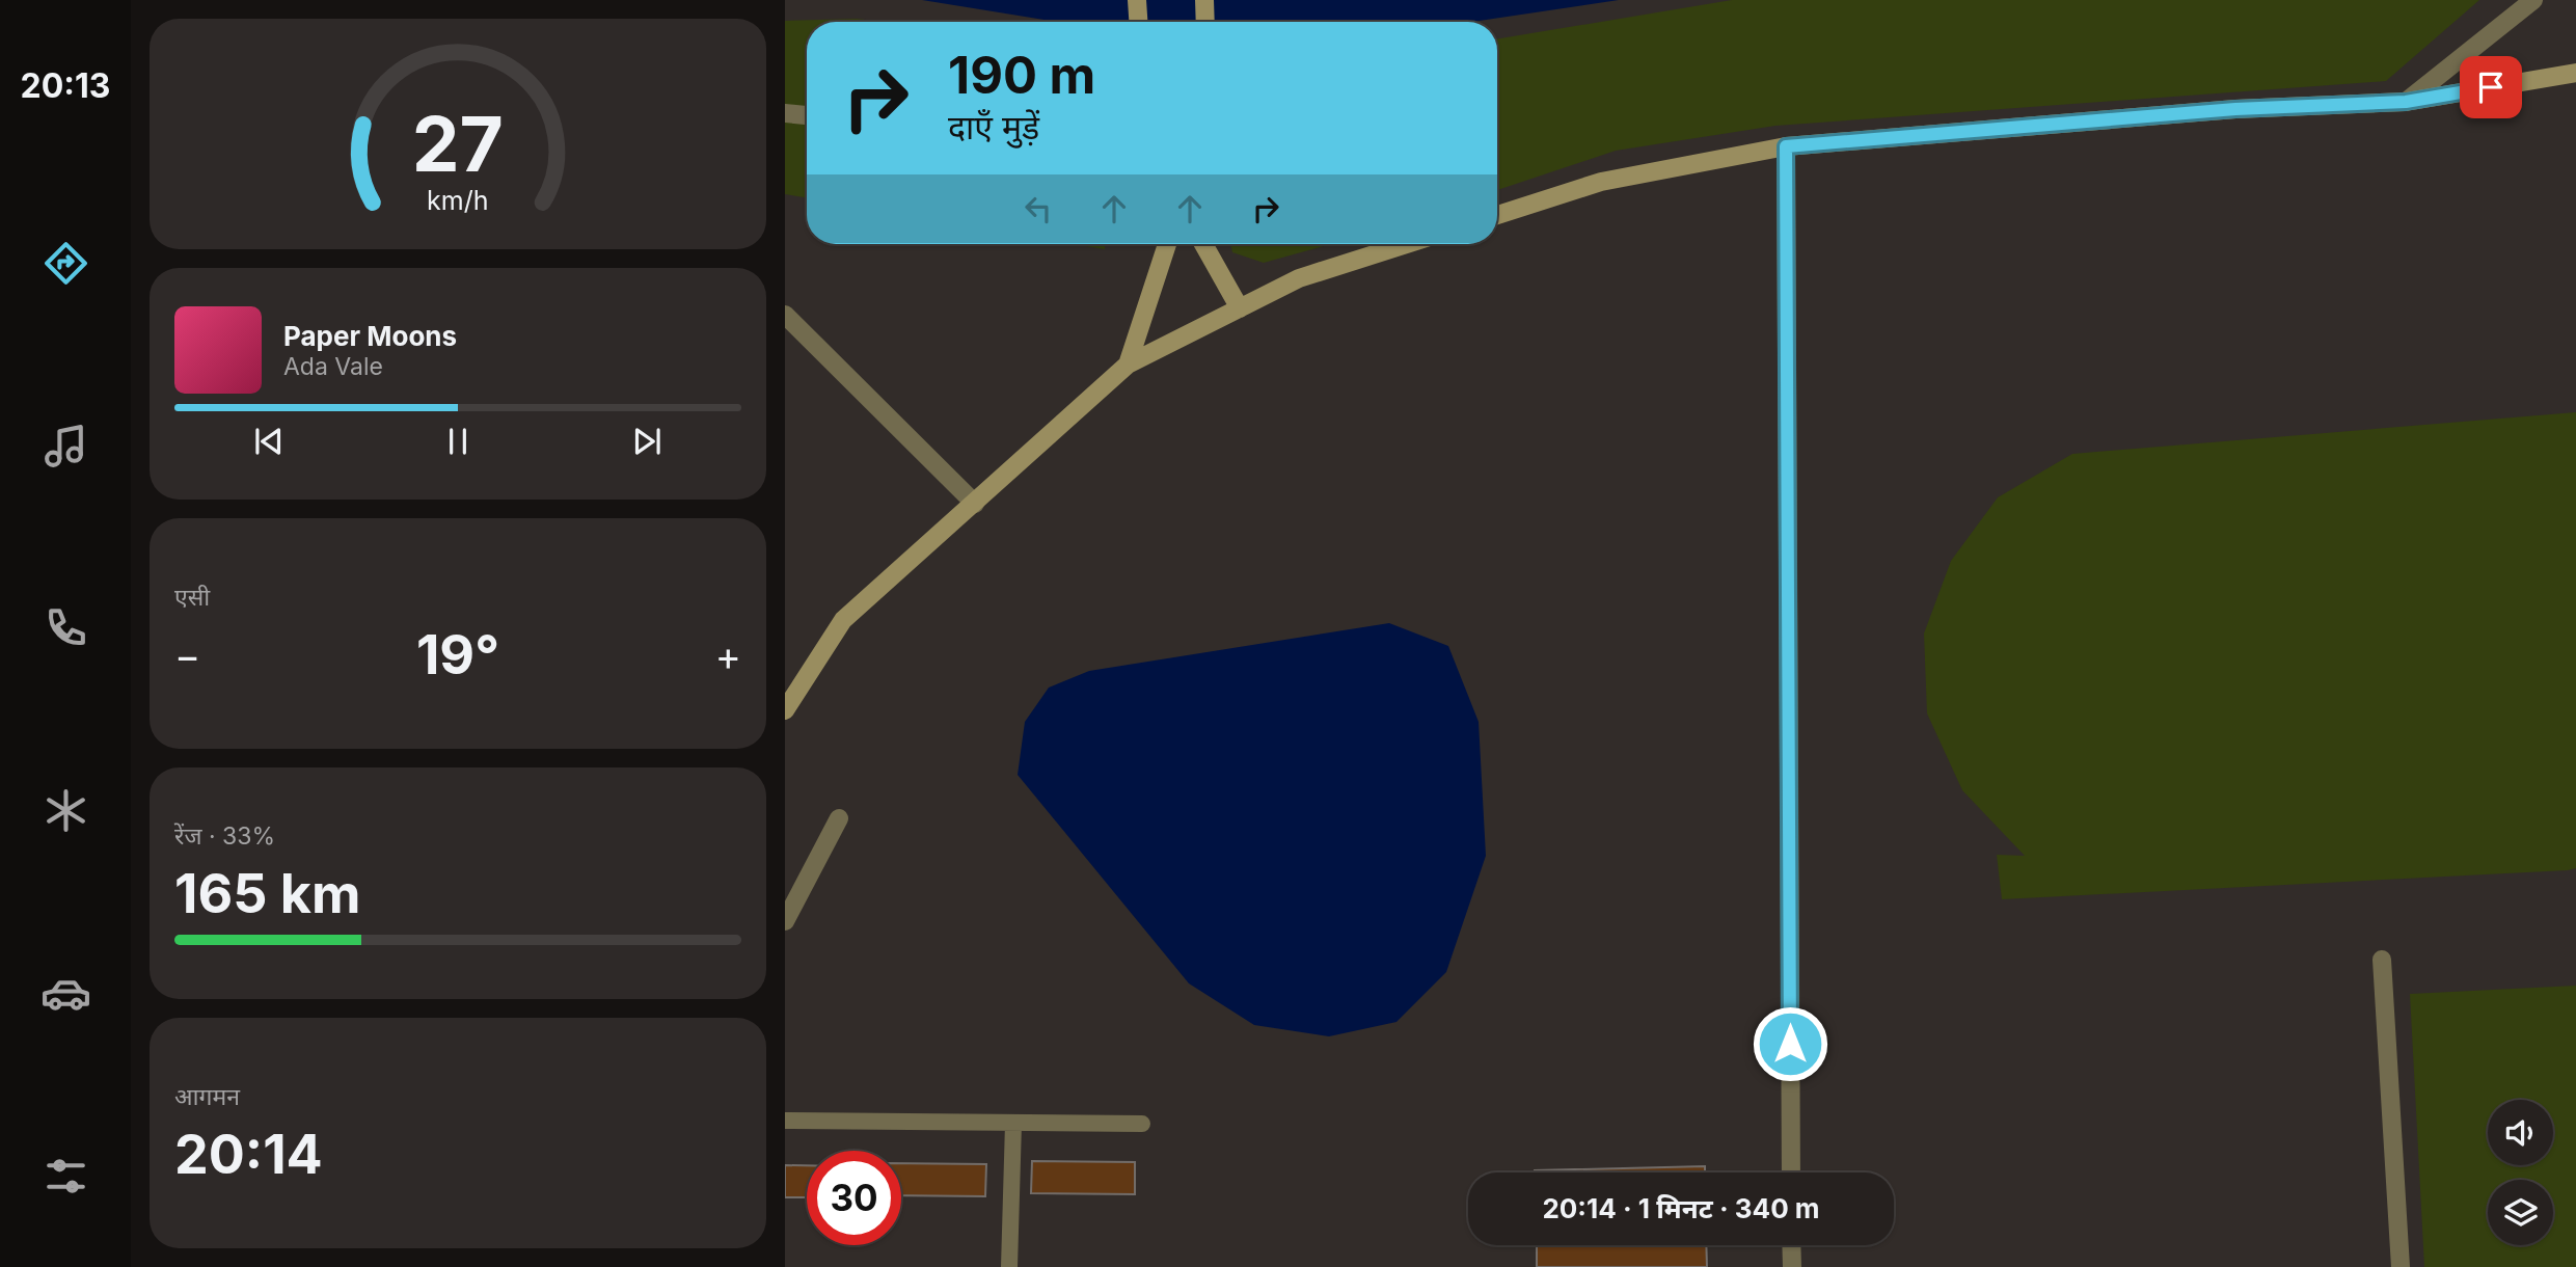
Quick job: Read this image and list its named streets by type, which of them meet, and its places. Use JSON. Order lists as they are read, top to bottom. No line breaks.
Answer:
{"page":{"tabs":"20:13","turn":["190 m","दाएँ मुड़ें"],"song":["Paper Moons","Ada Vale"],"tile":["एसी",["रेंज · 33%","165 km"],["आगमन","20:14"]],"heat":["−","19°","+"],"limit":"30","trip":"20:14 · 1 मिनट · 340 m","gauge":["27","km/h"]}}
